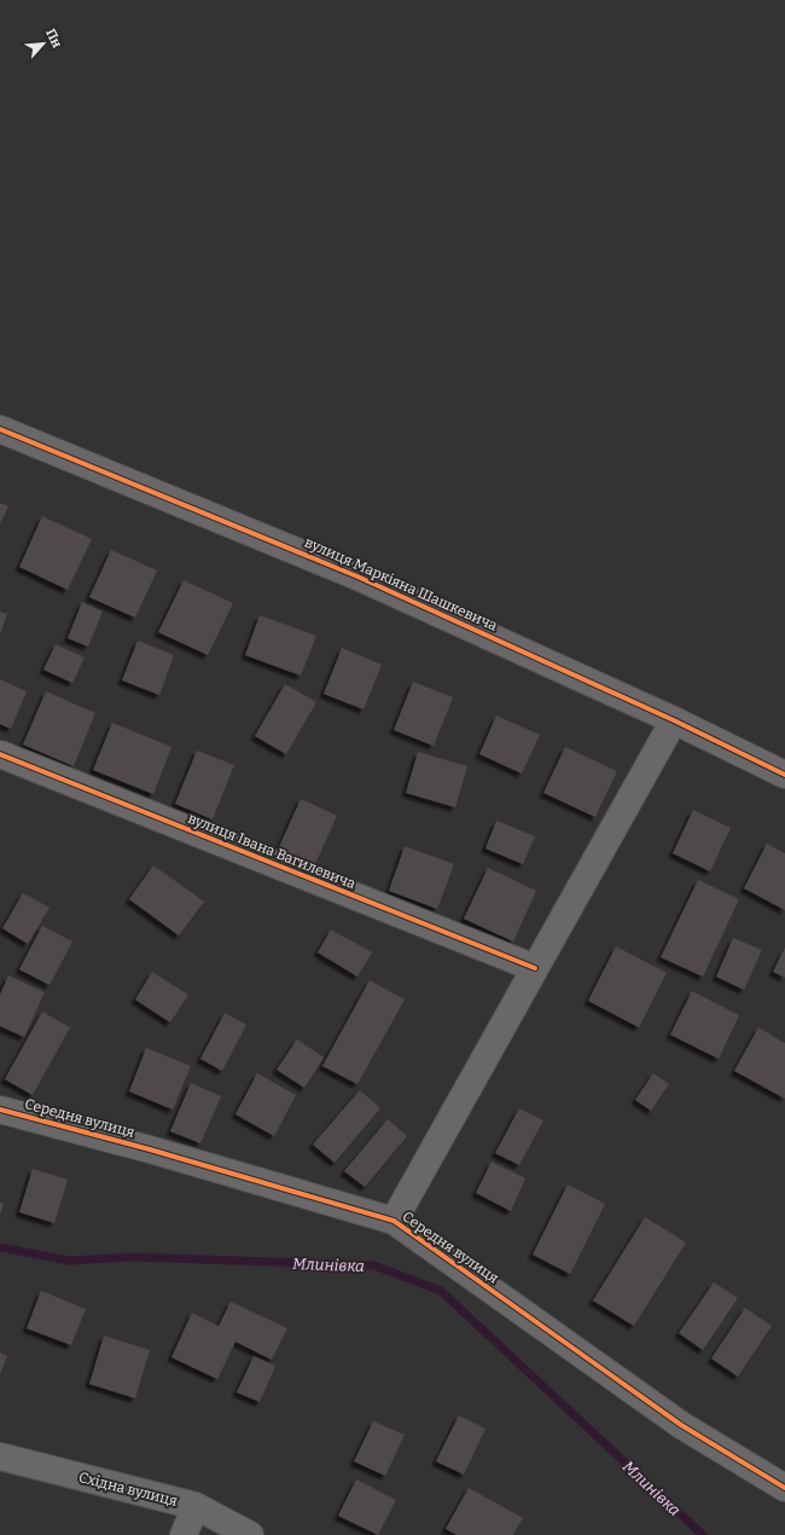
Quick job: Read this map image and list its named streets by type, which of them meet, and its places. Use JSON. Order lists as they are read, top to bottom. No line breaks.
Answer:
{"streets":{"street":["вулиця Маркіяна Шашкевича","вулиця Івана Вагилевича","Середня вулиця","Східна вулиця"]},"water":["Млинівка"],"north":"top right"}
